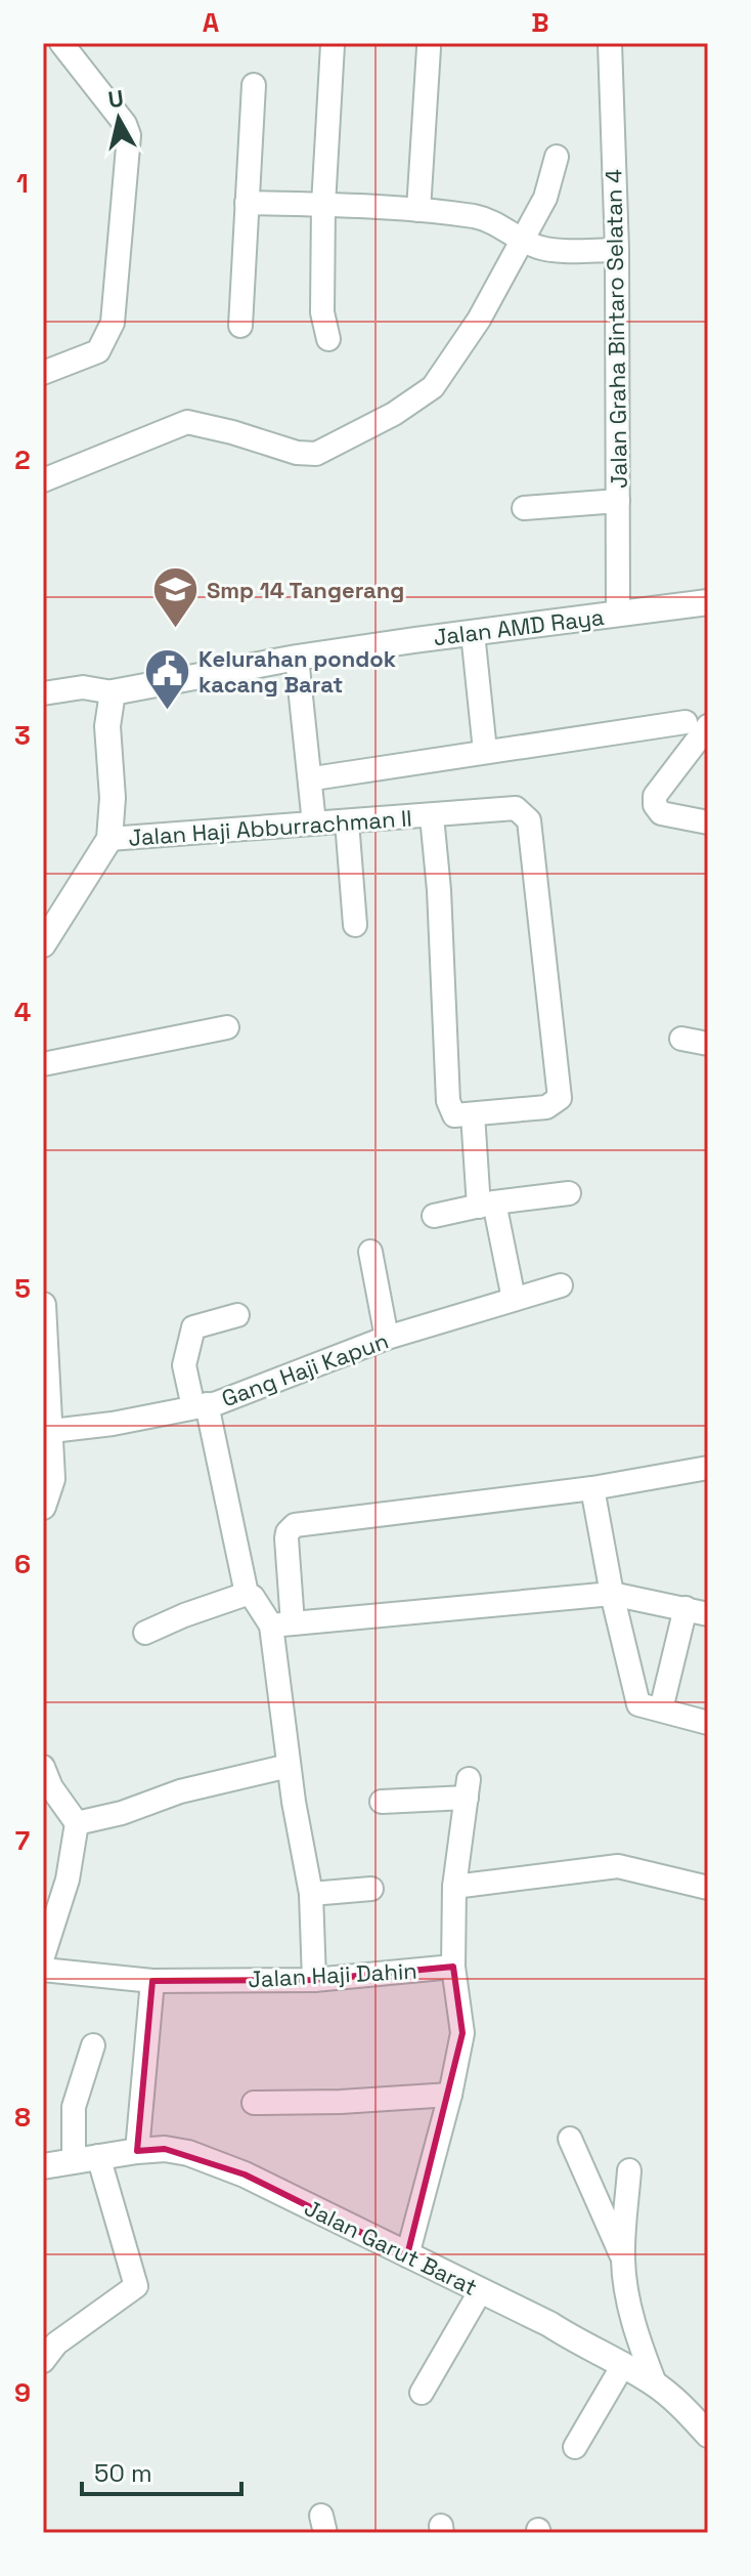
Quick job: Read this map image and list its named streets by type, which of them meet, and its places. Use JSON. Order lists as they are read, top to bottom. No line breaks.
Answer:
{"streets":{"street":["Jalan Graha Bintaro Selatan 4","Jalan AMD Raya","Jalan Haji Abburrachman II","Gang Haji Kapun","Jalan Haji Dahin","Jalan Garut Barat"]},"crossings":[["Jalan Graha Bintaro Selatan 4","Jalan AMD Raya"]],"places":{"school or university":["Smp 14 Tangerang"],"public building":["Kelurahan pondok kacang Barat"]},"scale_bar":"50 m","north":"top","grid":{"columns":["A","B"],"rows":["1","2","3","4","5","6","7","8","9"]}}
